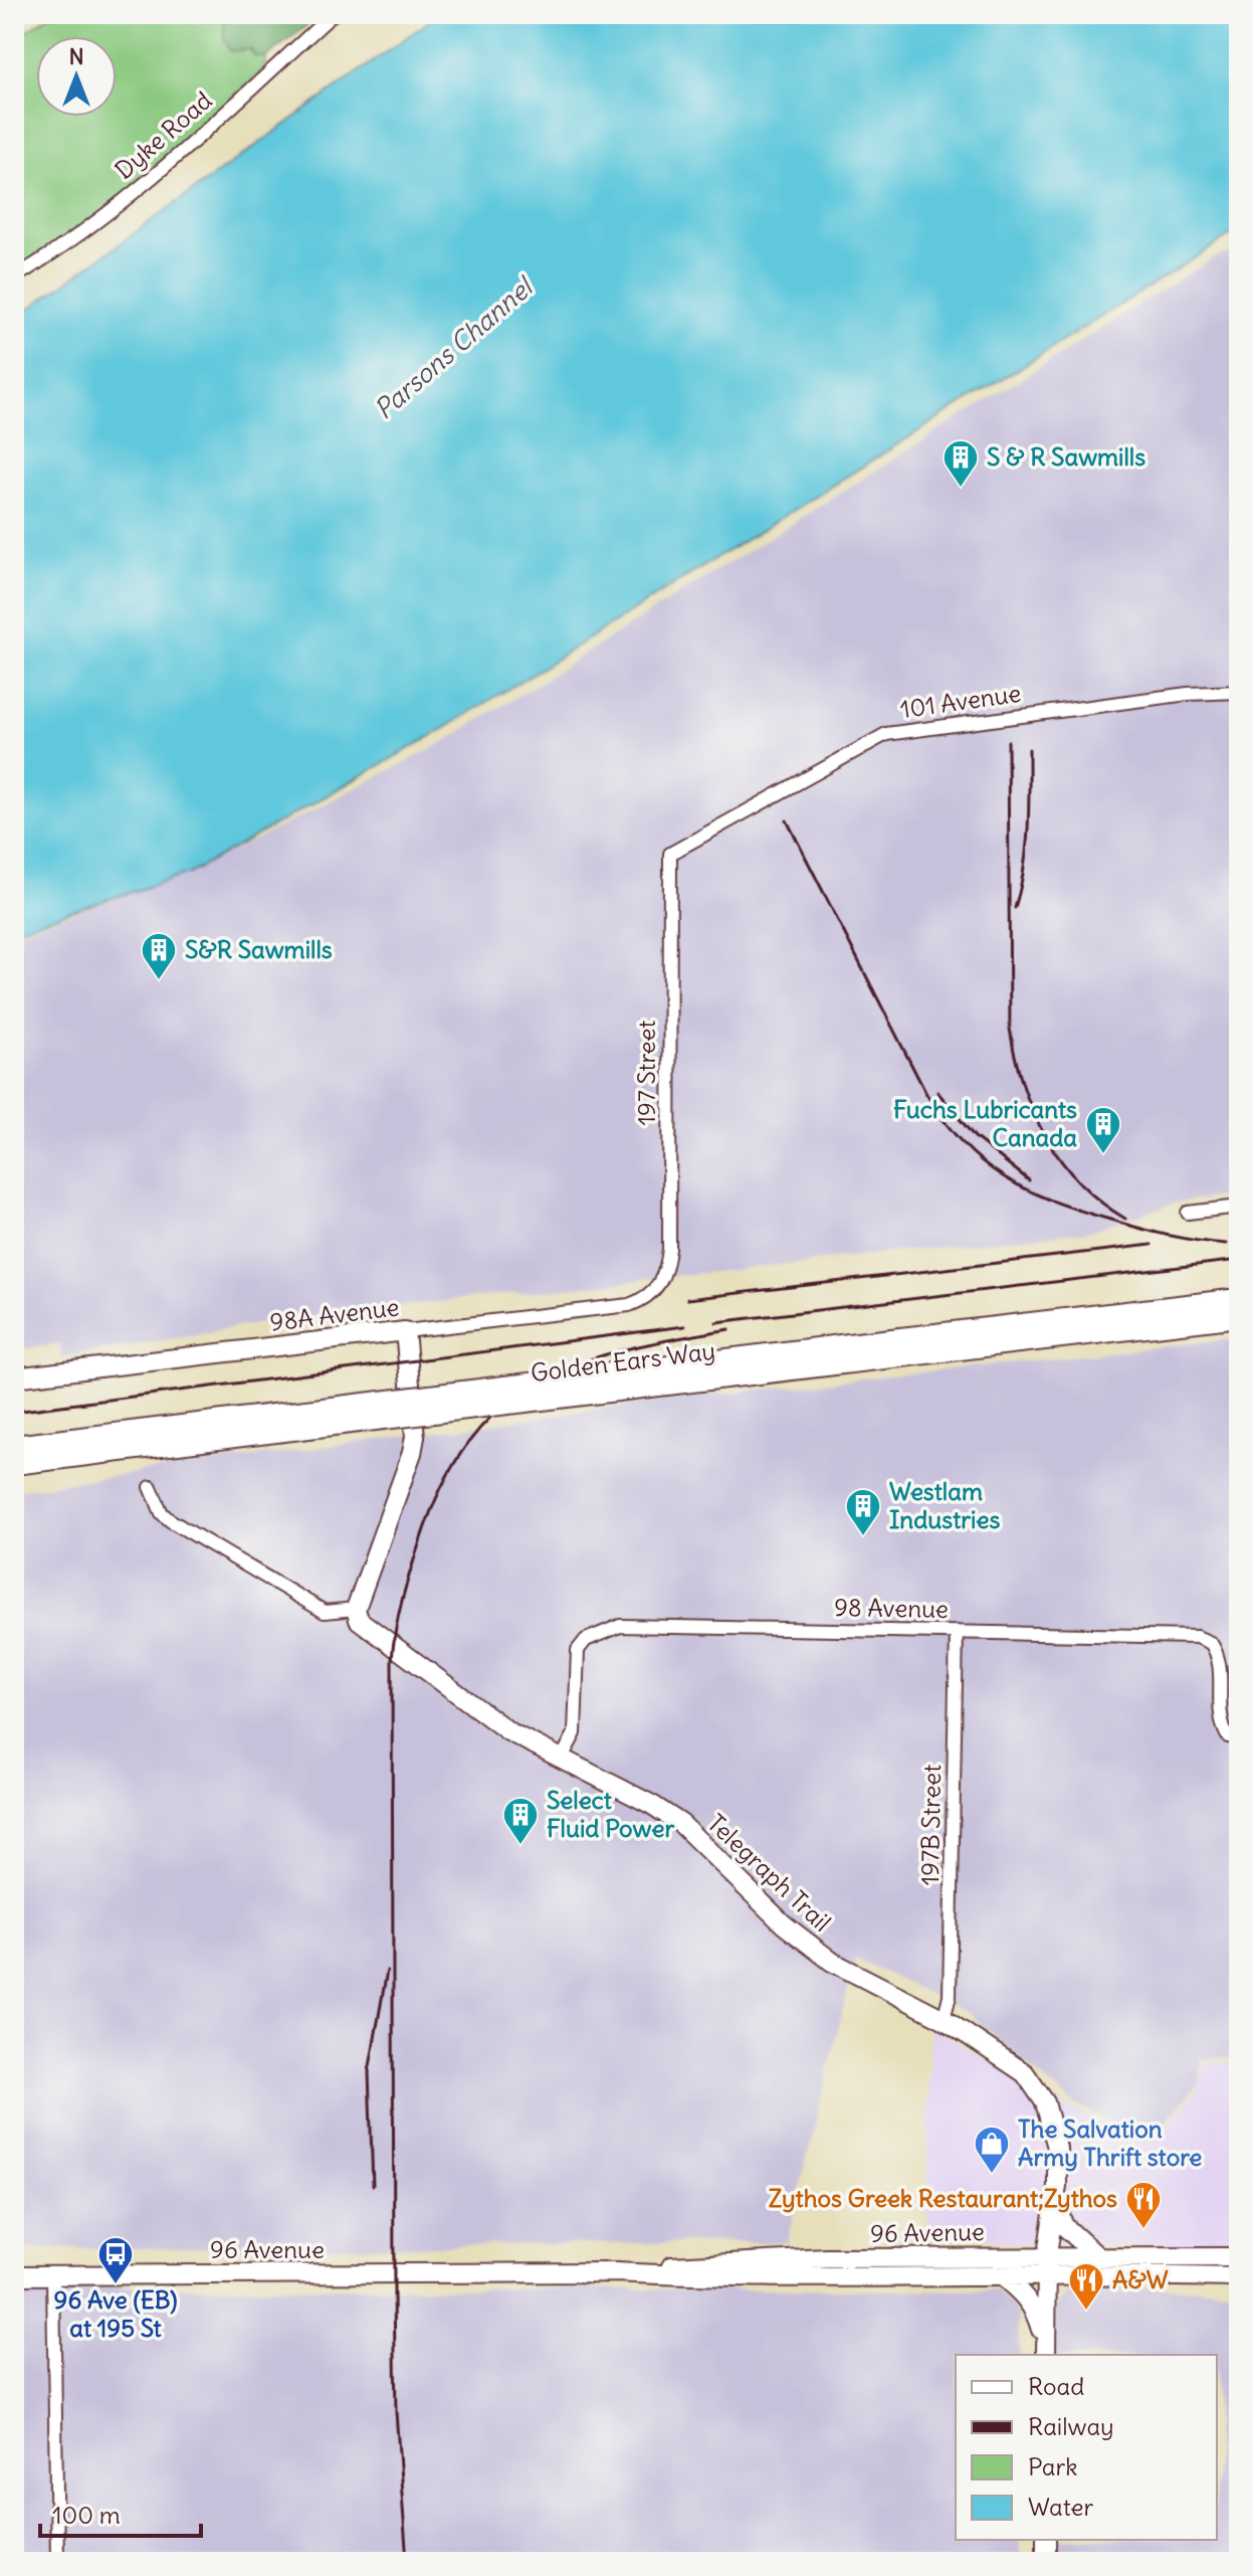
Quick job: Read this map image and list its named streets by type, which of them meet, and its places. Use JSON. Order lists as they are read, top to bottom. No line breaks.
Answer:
{"streets":{"highway":["Golden Ears Way"],"main road":["98A Avenue","Telegraph Trail","96 Avenue"],"street":["Dyke Road","101 Avenue","197 Street","98 Avenue","197B Street"]},"crossings":[["101 Avenue","197 Street"],["197 Street","98A Avenue"],["98 Avenue","197B Street"],["98 Avenue","Telegraph Trail"],["197B Street","Telegraph Trail"],["Telegraph Trail","96 Avenue"]],"water":["Parsons Channel"],"places":{"building":["S & R Sawmills","S&R Sawmills","Fuchs Lubricants Canada","Westlam Industries","Select Fluid Power"],"shop":["The Salvation Army Thrift store"],"restaurant":["Zythos Greek Restaurant;Zythos","A&W"],"bus stop":["96 Ave (EB) at 195 St"]},"legend":["Road","Railway","Park","Water"],"scale_bar":"100 m","north":"top"}
